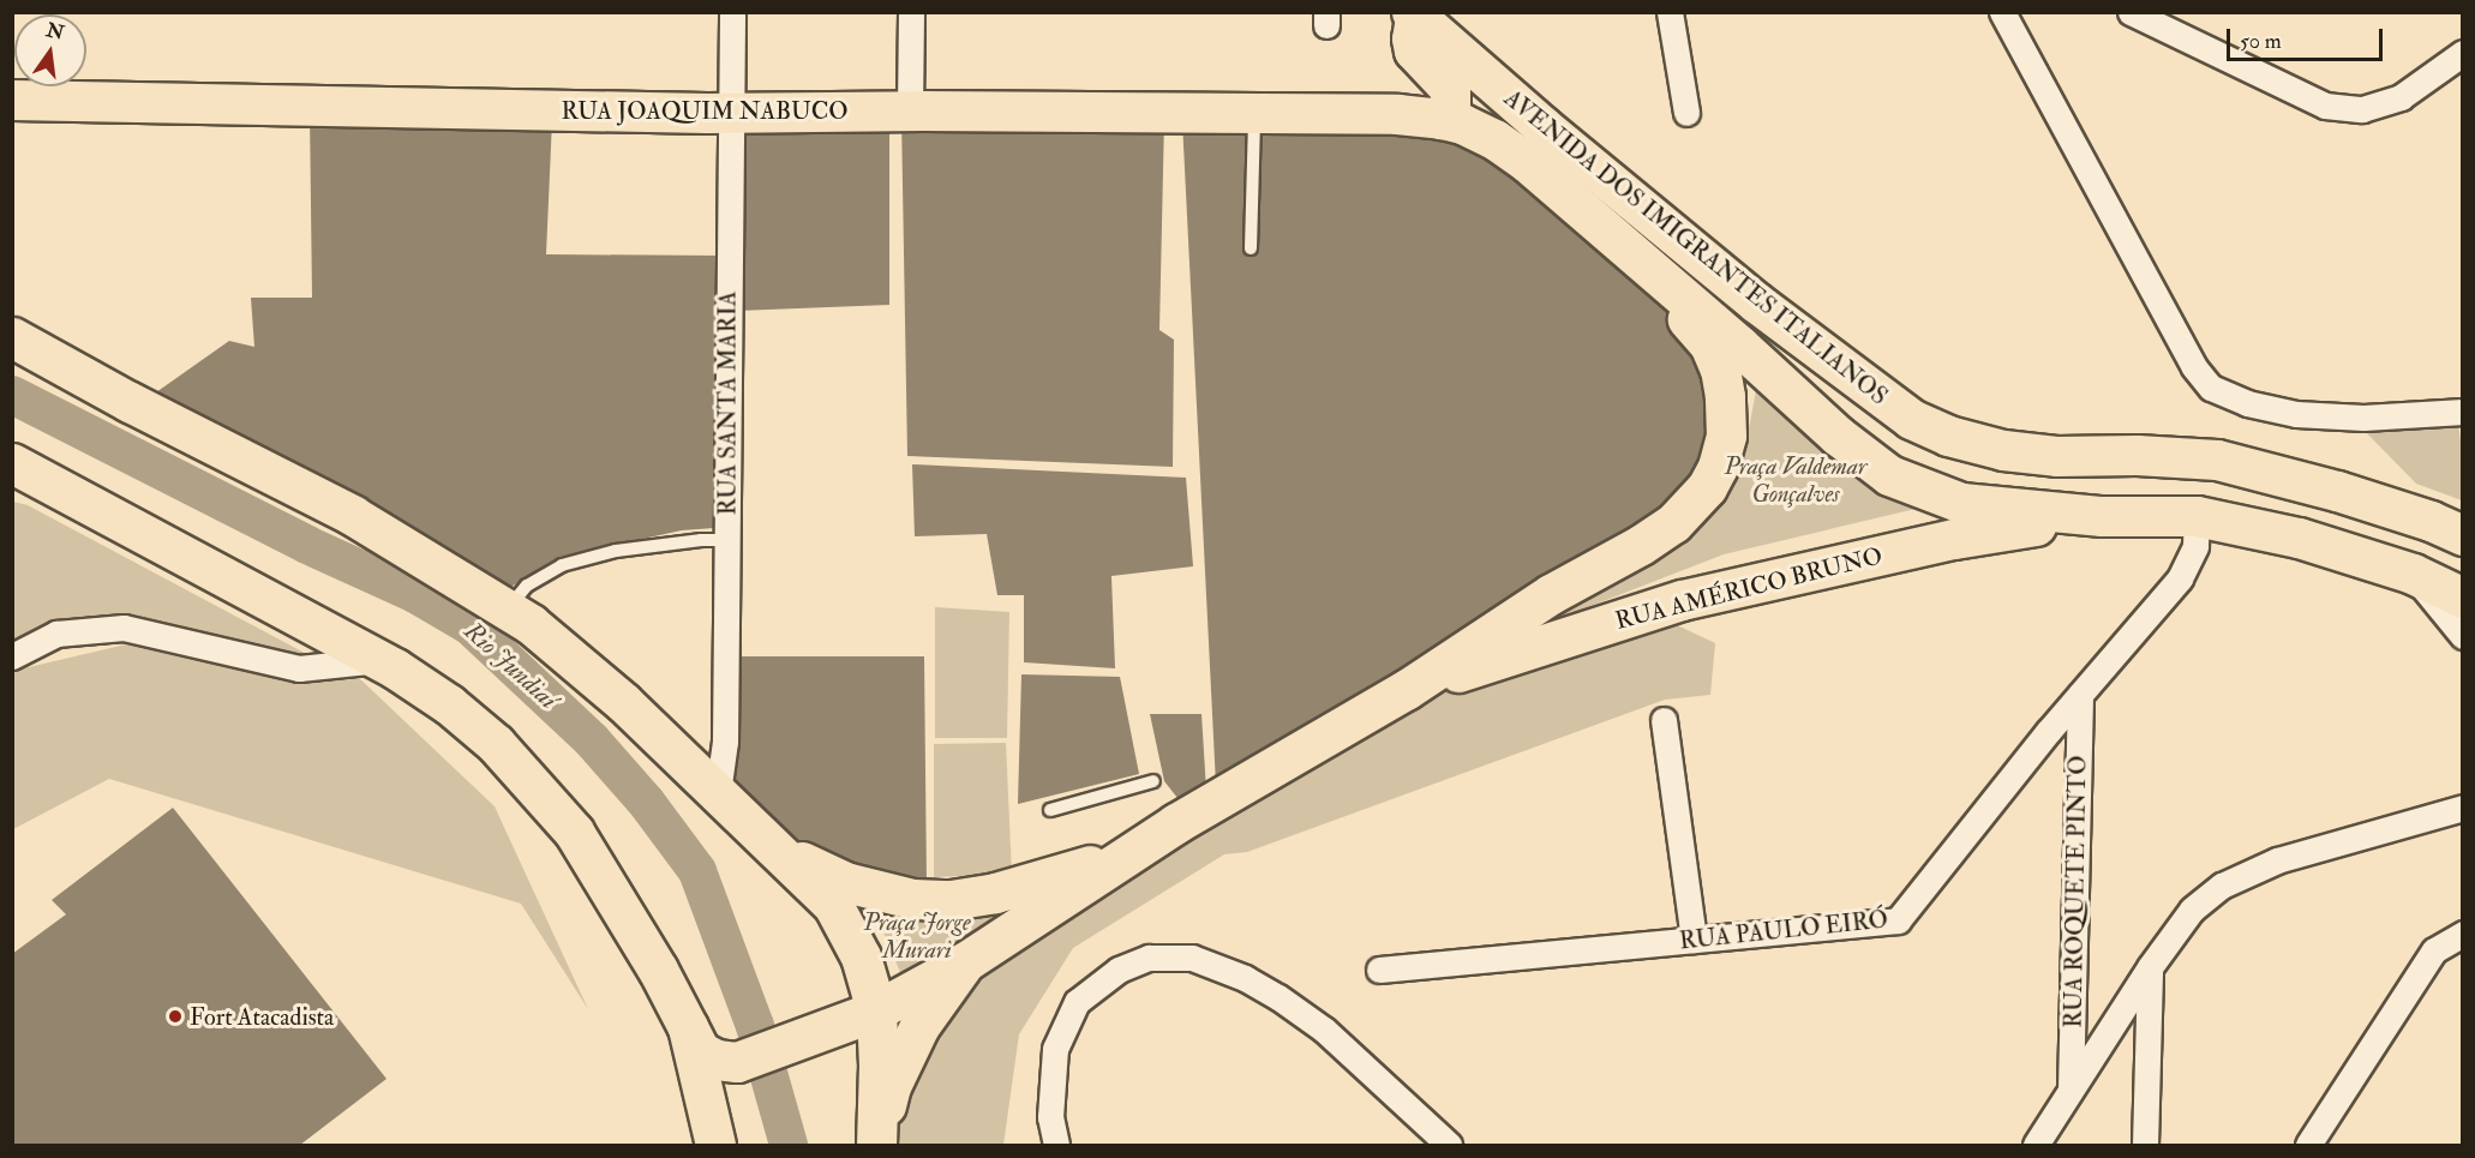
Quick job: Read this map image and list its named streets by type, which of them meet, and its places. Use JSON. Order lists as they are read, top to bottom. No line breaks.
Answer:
{"streets":{"main road":["RUA JOAQUIM NABUCO","AVENIDA DOS IMIGRANTES ITALIANOS","RUA AMÉRICO BRUNO"],"street":["RUA SANTA MARIA","RUA ROQUETE PINTO","RUA PAULO EIRÓ"]},"crossings":[["RUA JOAQUIM NABUCO","AVENIDA DOS IMIGRANTES ITALIANOS"],["RUA JOAQUIM NABUCO","RUA SANTA MARIA"],["AVENIDA DOS IMIGRANTES ITALIANOS","RUA AMÉRICO BRUNO"],["AVENIDA DOS IMIGRANTES ITALIANOS","RUA PAULO EIRÓ"],["RUA ROQUETE PINTO","RUA PAULO EIRÓ"]],"water":["Rio Jundiaí"],"parks":["Praça Valdemar Gonçalves","Praça Jorge Murari"],"places":["Fort Atacadista"],"scale_bar":"50 m","north":"top"}
